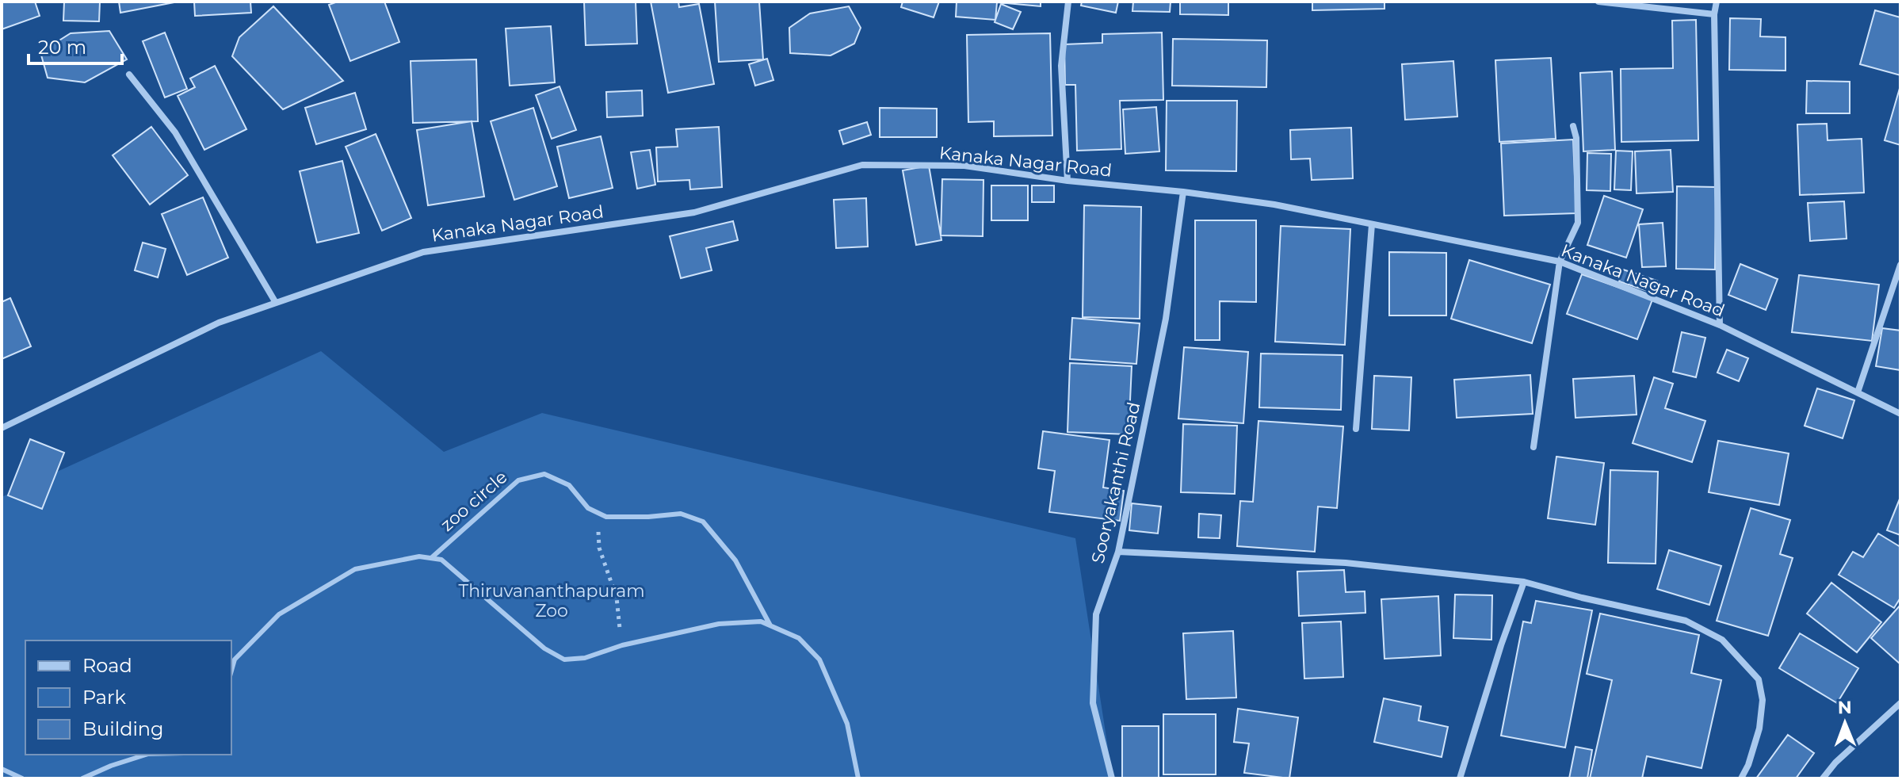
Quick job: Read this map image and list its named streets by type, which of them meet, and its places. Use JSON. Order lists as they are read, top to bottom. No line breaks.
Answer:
{"streets":{"street":["Kanaka Nagar Road","Sooryakanthi Road"],"lane":["zoo circle"]},"crossings":[["Kanaka Nagar Road","Sooryakanthi Road"]],"parks":["Thiruvananthapuram Zoo"],"legend":["Road","Park","Building"],"scale_bar":"20 m","north":"top"}
